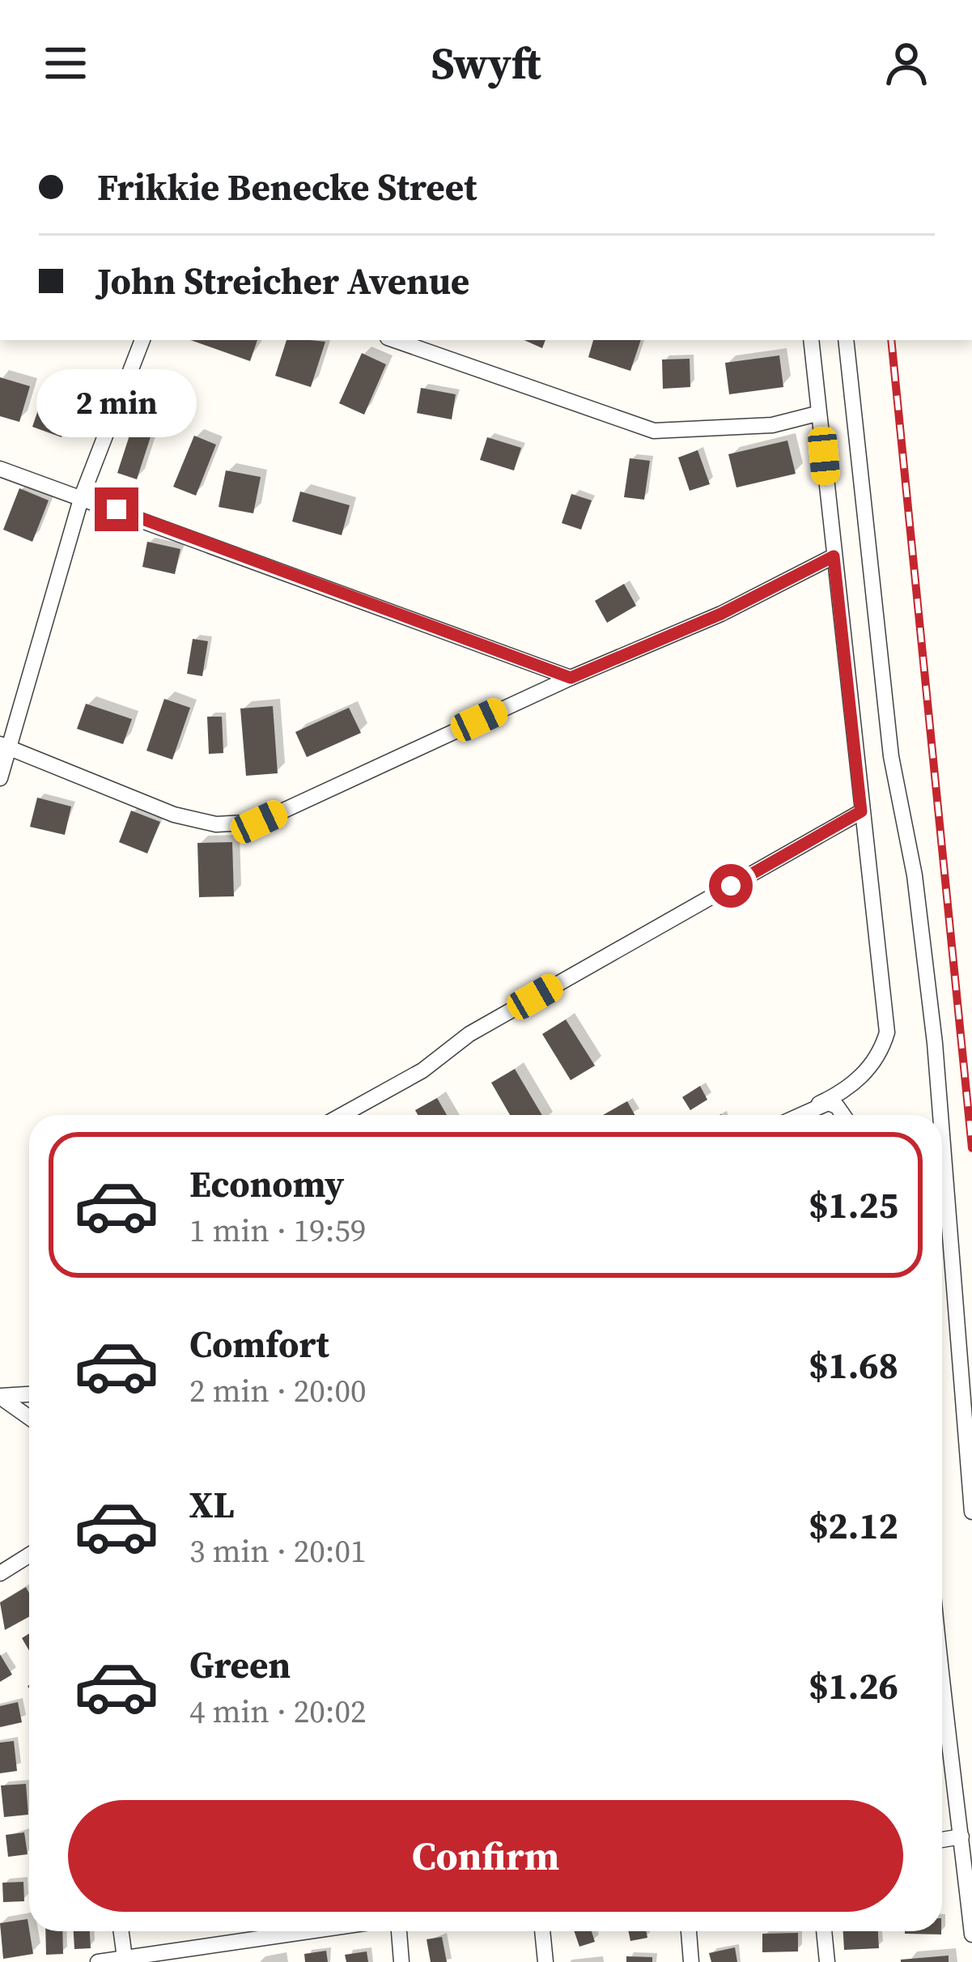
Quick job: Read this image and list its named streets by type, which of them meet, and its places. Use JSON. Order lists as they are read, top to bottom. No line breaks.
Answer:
{"page":{"header":"Swyft","banner":["Frikkie Benecke Street","John Streicher Avenue"],"bubble":"2 min","list":[{"name":"Economy","note":"1 min · 19:59","value":"$1.25"},{"name":"Comfort","note":"2 min · 20:00","value":"$1.68"},{"name":"XL","note":"3 min · 20:01","value":"$2.12"},{"name":"Green","note":"4 min · 20:02","value":"$1.26"}],"buttons":"Confirm"}}
